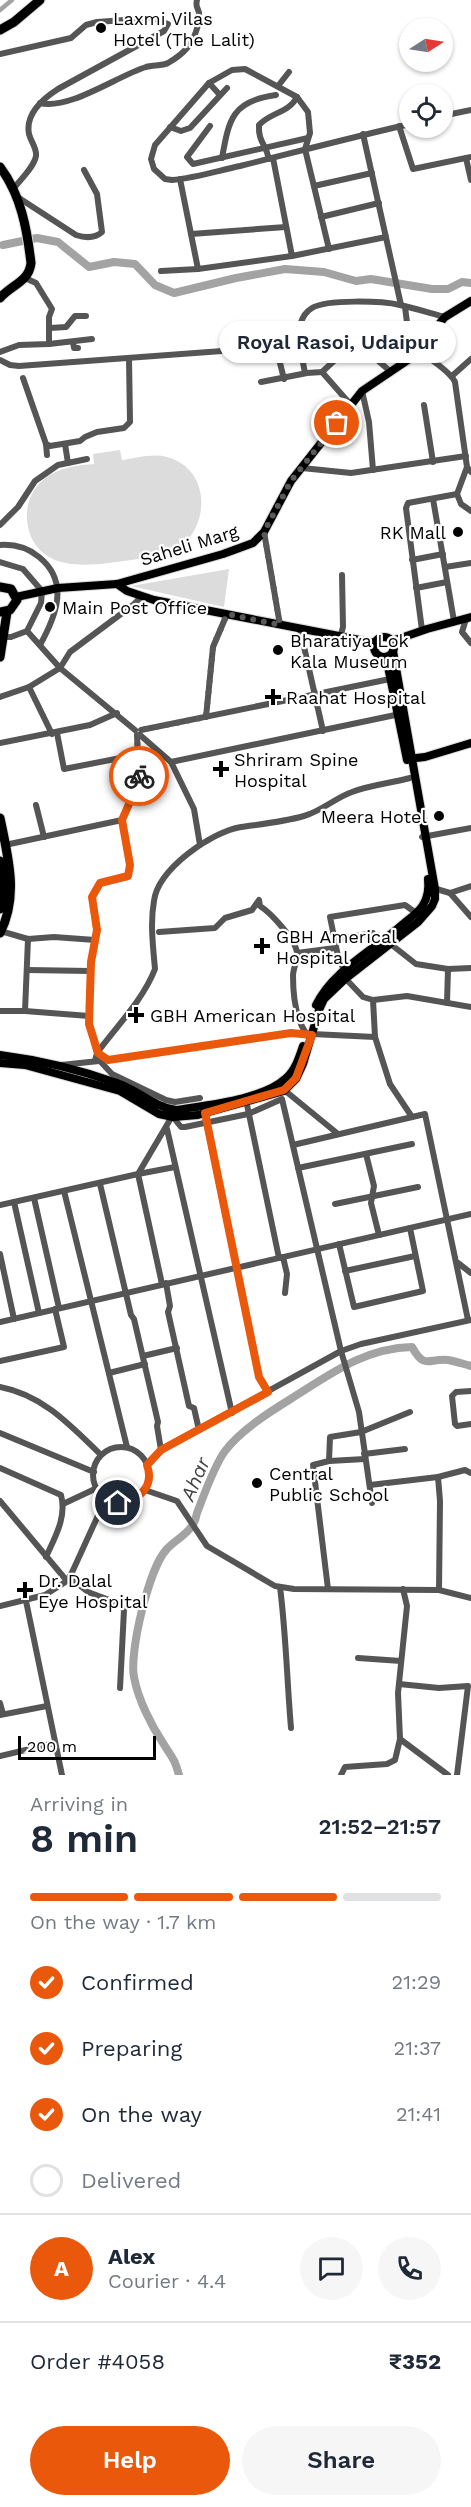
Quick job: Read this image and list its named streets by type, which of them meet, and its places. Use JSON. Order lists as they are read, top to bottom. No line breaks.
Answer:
{"streets":{"main road":["Saheli Marg"]},"water":["Ahar"],"places":{"other":["Laxmi Vilas Hotel (The Lalit)","Royal Rasoi, Udaipur","RK Mall","Main Post Office","Bharatiya Lok Kala Museum","Meera Hotel","Central Public School"],"health":["Raahat Hospital","Shriram Spine Hospital","GBH Americal Hospital","GBH American Hospital","Dr. Dalal Eye Hospital"]},"scale_bar":"200 m","north":"right","page":{"bubble":"Royal Rasoi, Udaipur","scale":"200 m","heading":["8 min","Arriving in","21:52–21:57"],"panel":["Alex","Courier · 4.4","Order #4058","₹352"],"bar":"On the way · 1.7 km","list":[["Confirmed","21:29"],["Preparing","21:37"],["On the way","21:41"],"Delivered"],"round":"A","buttons":["Help","Share"]}}
